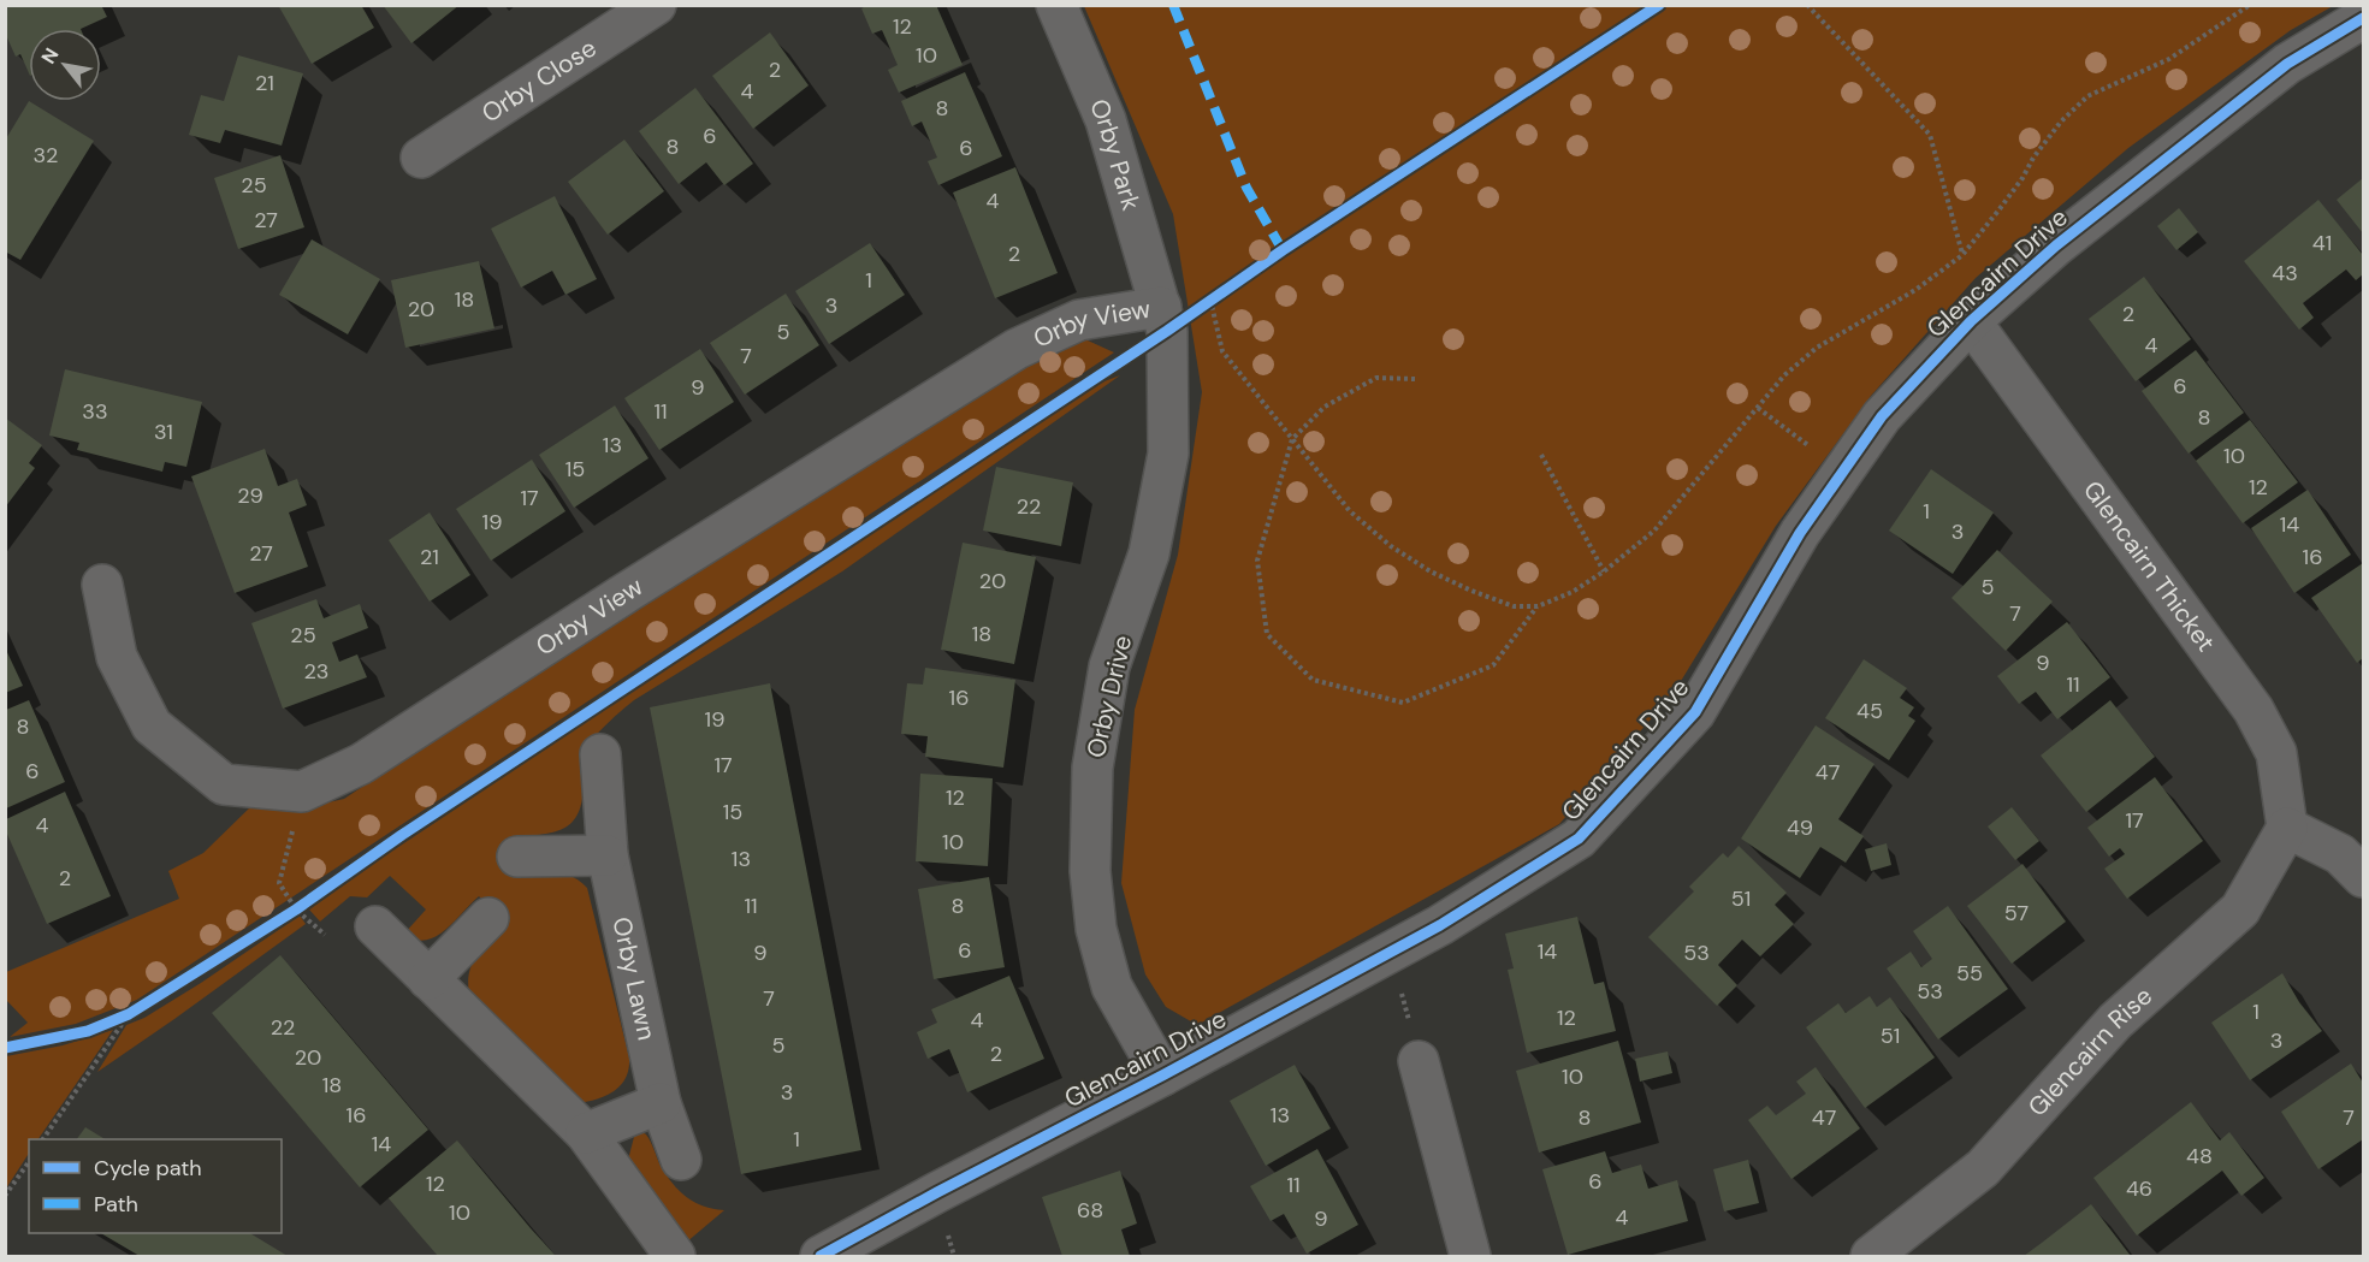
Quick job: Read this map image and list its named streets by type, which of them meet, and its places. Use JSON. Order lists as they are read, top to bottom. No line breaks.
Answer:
{"streets":{"street":["Orby Close","Orby Park","Glencairn Drive","Orby View","Glencairn Thicket","Orby Drive","Orby Lawn","Glencairn Rise"]},"crossings":[["Orby Park","Orby View"],["Orby Park","Orby Drive"],["Glencairn Drive","Glencairn Thicket"],["Glencairn Drive","Orby Drive"],["Orby View","Orby Drive"],["Glencairn Thicket","Glencairn Rise"]],"house_numbers":["12","10","2","21","4","8","6","8","6","32","25","4","27","41","2","43","1","18","3","20","2","5","4","7","6","9","33","11","8","31","13","10","15","12","29","17","22","1","19","14","3","27","21","16","20","5","7","18","25","9","23","11","16","45","19","8","17","6","47","12","15","17","4","49","10","13","2","51","11","8","57","6","14","9","53","55","53","7","1","12","4","22","51","3","5","2","20","10","18","3","16","13","8","47","7","1","14","48","6","12","11","46","68","10","4","9"],"legend":["Cycle path","Path"],"north":"top left"}
